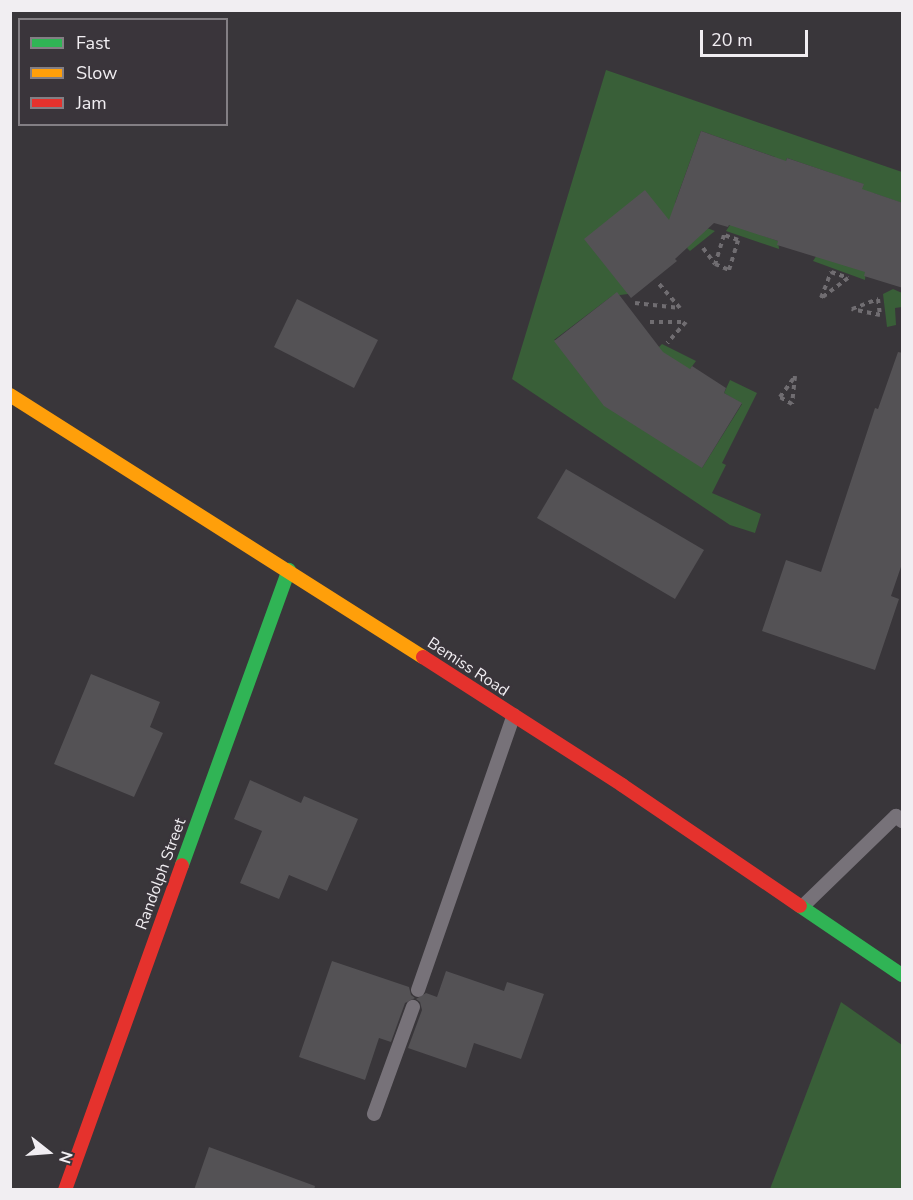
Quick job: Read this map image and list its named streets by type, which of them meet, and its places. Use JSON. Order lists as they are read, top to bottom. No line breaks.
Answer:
{"streets":{"main road":["Bemiss Road","Randolph Street"]},"crossings":[["Bemiss Road","Randolph Street"]],"legend":["Fast","Slow","Jam"],"scale_bar":"20 m","north":"right"}
